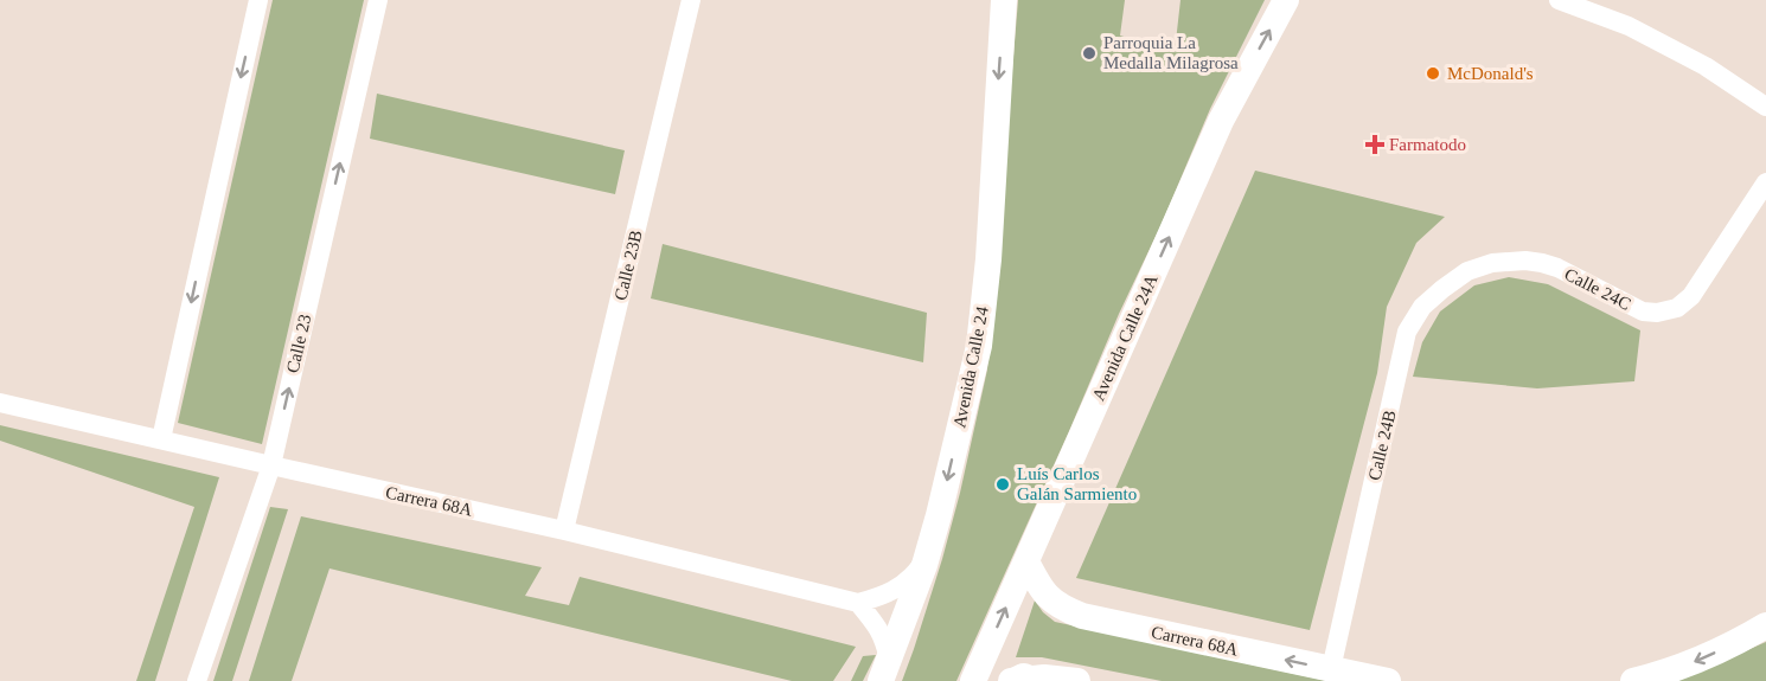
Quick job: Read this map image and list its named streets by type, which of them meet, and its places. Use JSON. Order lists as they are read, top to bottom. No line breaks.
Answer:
{"streets":{"main road":["Avenida Calle 24A","Avenida Calle 24","Carrera 68A"],"street":["Calle 23B","Calle 24C","Calle 23","Calle 24B"]},"crossings":[["Calle 23B","Carrera 68A"],["Calle 24C","Calle 24B"],["Avenida Calle 24A","Carrera 68A"],["Calle 23","Carrera 68A"],["Calle 24B","Carrera 68A"]],"one_way":["Avenida Calle 24A","Avenida Calle 24"],"places":{"other":["Parroquia La Medalla Milagrosa","McDonald's","Luís Carlos Galán Sarmiento"],"health":["Farmatodo"]}}
